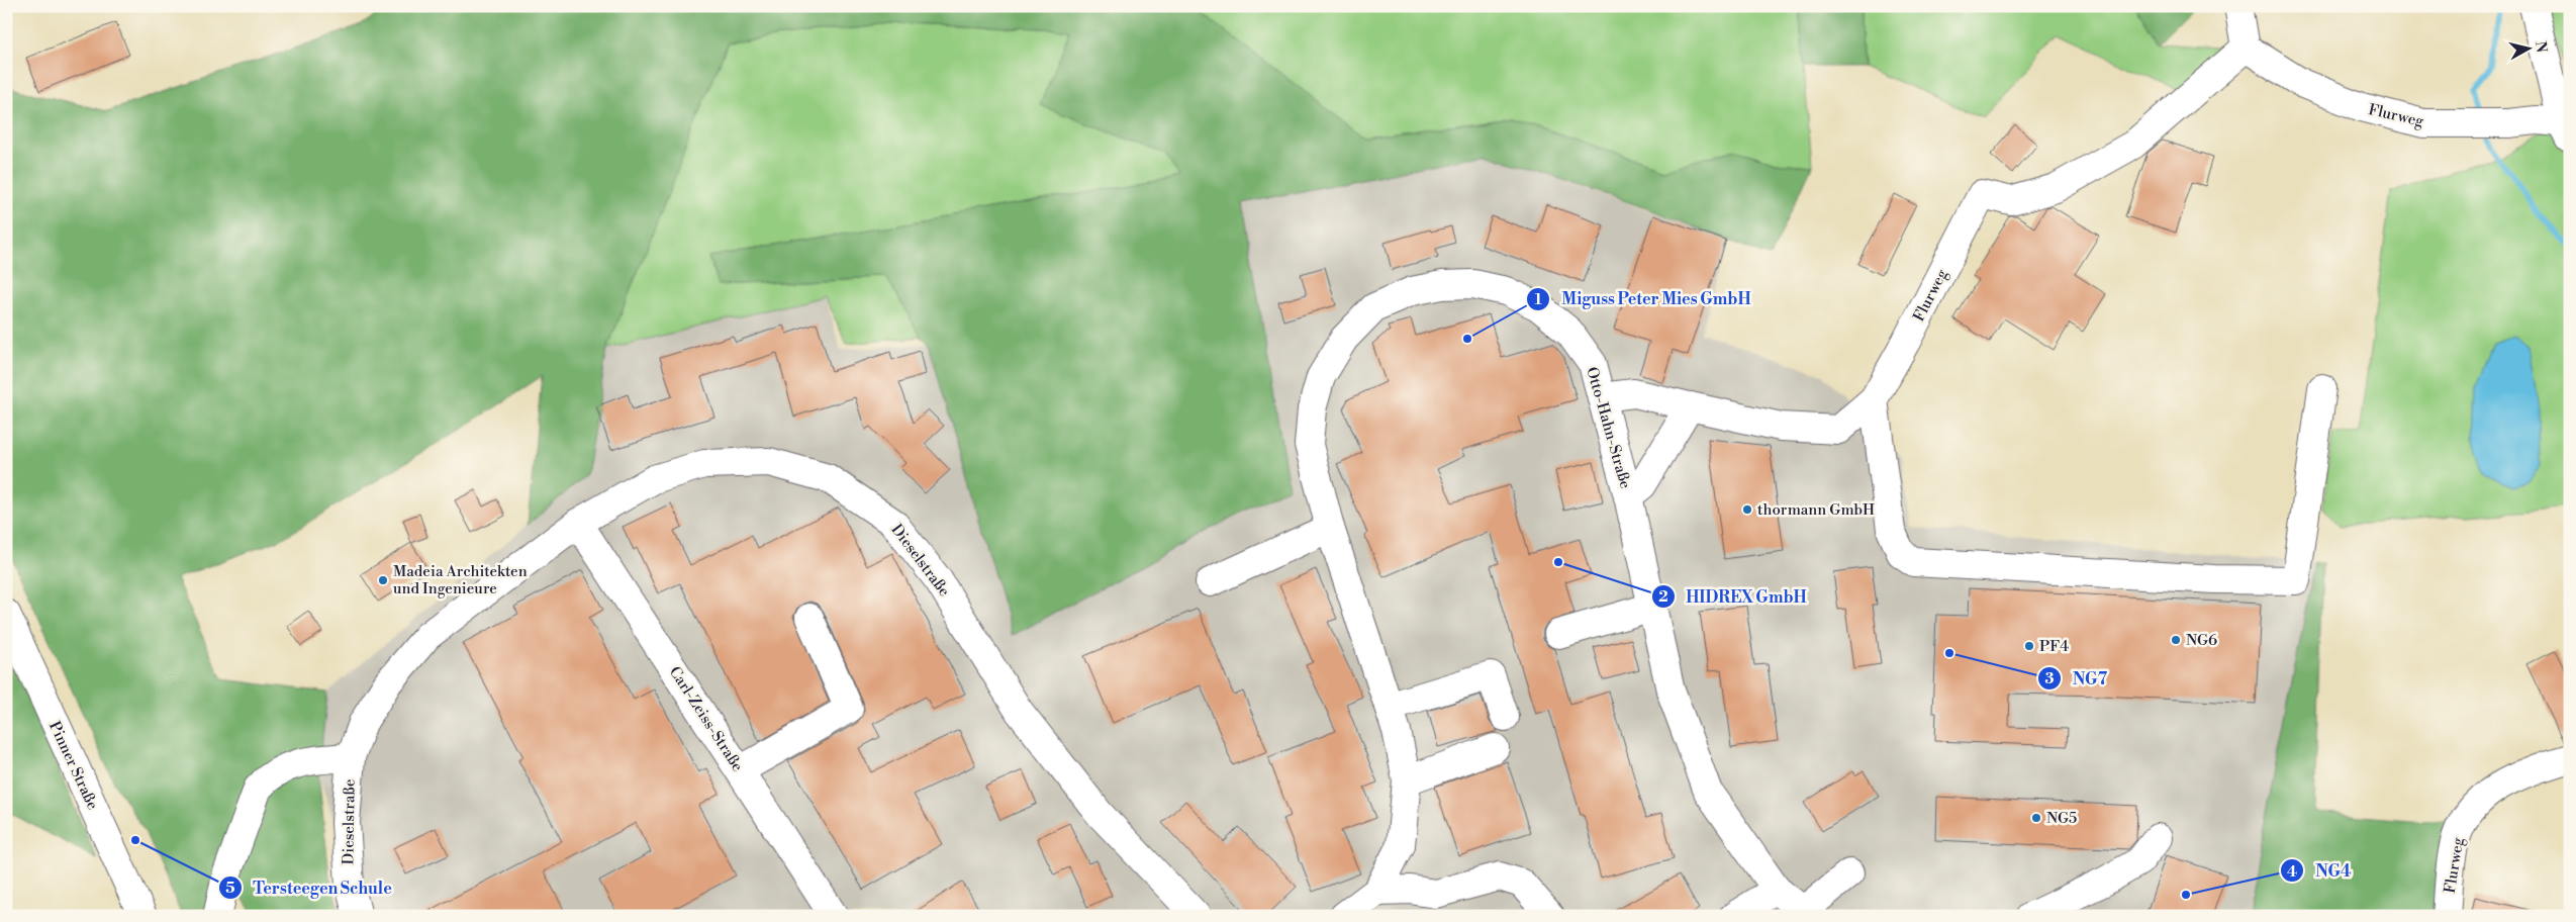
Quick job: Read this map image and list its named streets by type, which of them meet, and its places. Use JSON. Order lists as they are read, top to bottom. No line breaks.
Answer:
{"streets":{"street":["Flurweg","Otto-Hahn-Straße","Dieselstraße","Carl-Zeiss-Straße","Pinner Straße"]},"crossings":[["Flurweg","Otto-Hahn-Straße"],["Dieselstraße","Carl-Zeiss-Straße"]],"places":["Miguss Peter Mies GmbH","thormann GmbH","HIDREX GmbH","Madeia Architekten und Ingenieure","NG6","PF4","NG7","NG5","Tersteegen Schule","NG4"],"north":"right"}
